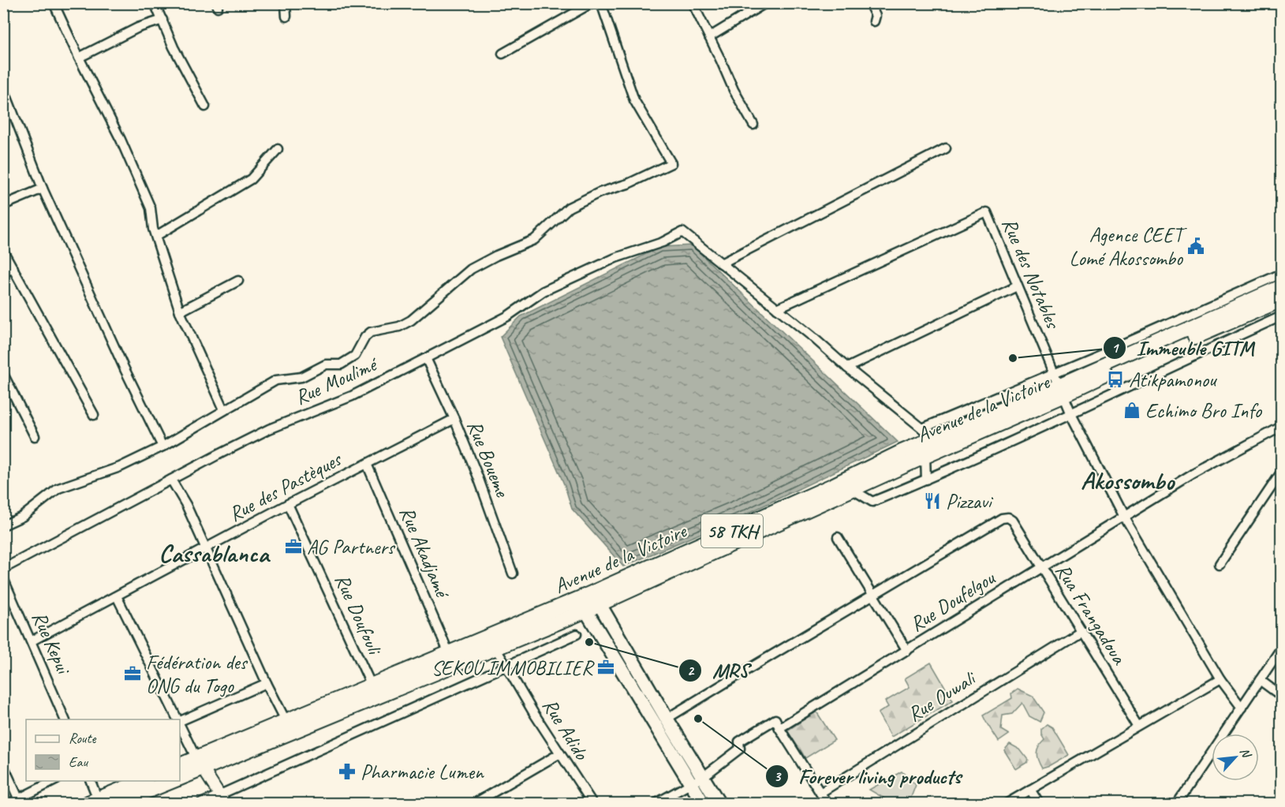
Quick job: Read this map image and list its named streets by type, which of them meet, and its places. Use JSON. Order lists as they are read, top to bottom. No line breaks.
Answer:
{"streets":{"highway":["Avenue de la Victoire","58 TKH"],"street":["Rue des Notables","Rue Moulimé","Rue Boueme","Rue des Pastèques","Rue Akadjamé","Rue Doufelgou","Rue Doufouli","Rua Frangadoua","Rue Kepui","Rue Ouwali","Rue Adido"]},"crossings":[["Rue des Notables","Avenue de la Victoire"],["Rue des Notables","Rue Doufelgou"],["Rue Moulimé","Rue Boueme"],["Avenue de la Victoire","Rue Akadjamé"],["Avenue de la Victoire","Rue Doufouli"],["Avenue de la Victoire","Rue Adido"],["Rue Boueme","Rue des Pastèques"],["Rue des Pastèques","Rue Akadjamé"],["Rue des Pastèques","Rue Doufouli"],["Rue des Pastèques","Rue Kepui"],["Rue Doufelgou","Rua Frangadoua"],["Rua Frangadoua","Rue Ouwali"]],"districts":["Akossombo","Cassablanca"],"places":{"public building":["Agence CEET Lomé Akossombo"],"other":["Immeuble GITM","MRS","Forever living products"],"bus stop":["Atikpamonou"],"shop":["Echimo Bro Info"],"restaurant":["Pizzavi"],"office":["AG Partners","SEKOU IMMOBILIER","Fédération des ONG du Togo"],"pharmacy":["Pharmacie Lumen"]},"legend":["Route","Eau"],"north":"top right"}
